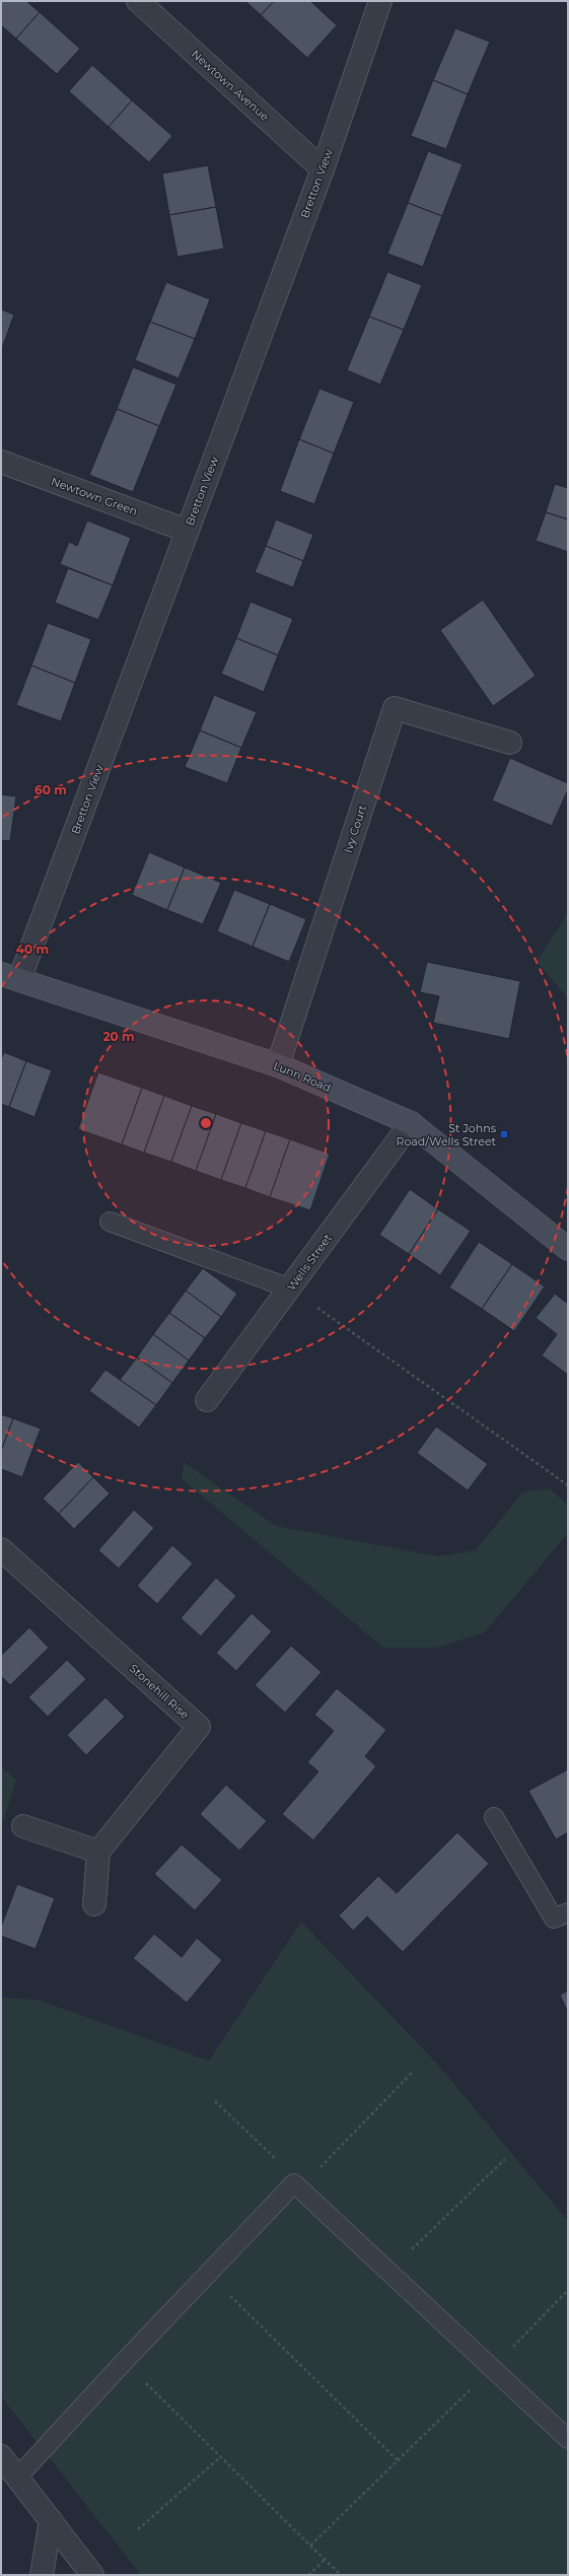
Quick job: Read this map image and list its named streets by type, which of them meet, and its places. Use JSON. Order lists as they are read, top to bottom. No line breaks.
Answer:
{"streets":{"street":["Newtown Avenue","Bretton View","Newtown Green","Ivy Court","Lunn Road","Wells Street","Stonehill Rise"]},"crossings":[["Newtown Avenue","Bretton View"],["Bretton View","Newtown Green"],["Bretton View","Lunn Road"],["Ivy Court","Lunn Road"],["Lunn Road","Wells Street"]],"places":{"transit":["St Johns Road/Wells Street"]},"rings":["60 m","40 m","20 m"]}
